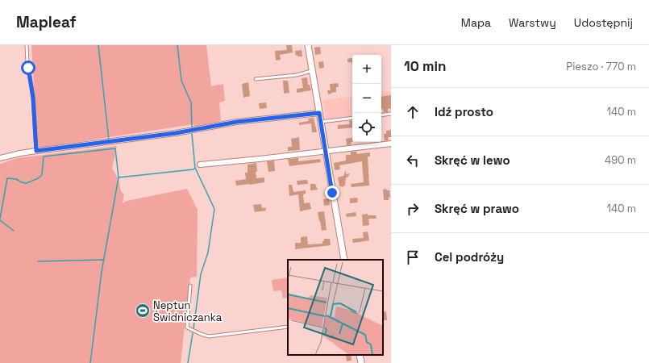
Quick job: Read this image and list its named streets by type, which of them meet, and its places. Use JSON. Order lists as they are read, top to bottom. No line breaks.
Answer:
{"places":{"sports":["Neptun Świdniczanka"]},"page":{"header":"Mapleaf","nav":["Mapa","Warstwy","Udostępnij"],"heading":["10 min","Pieszo · 770 m"],"map_buttons":["+","−"],"list":[["Idź prosto","140 m"],["Skręć w lewo","490 m"],["Skręć w prawo","140 m"],"Cel podróży"]}}
